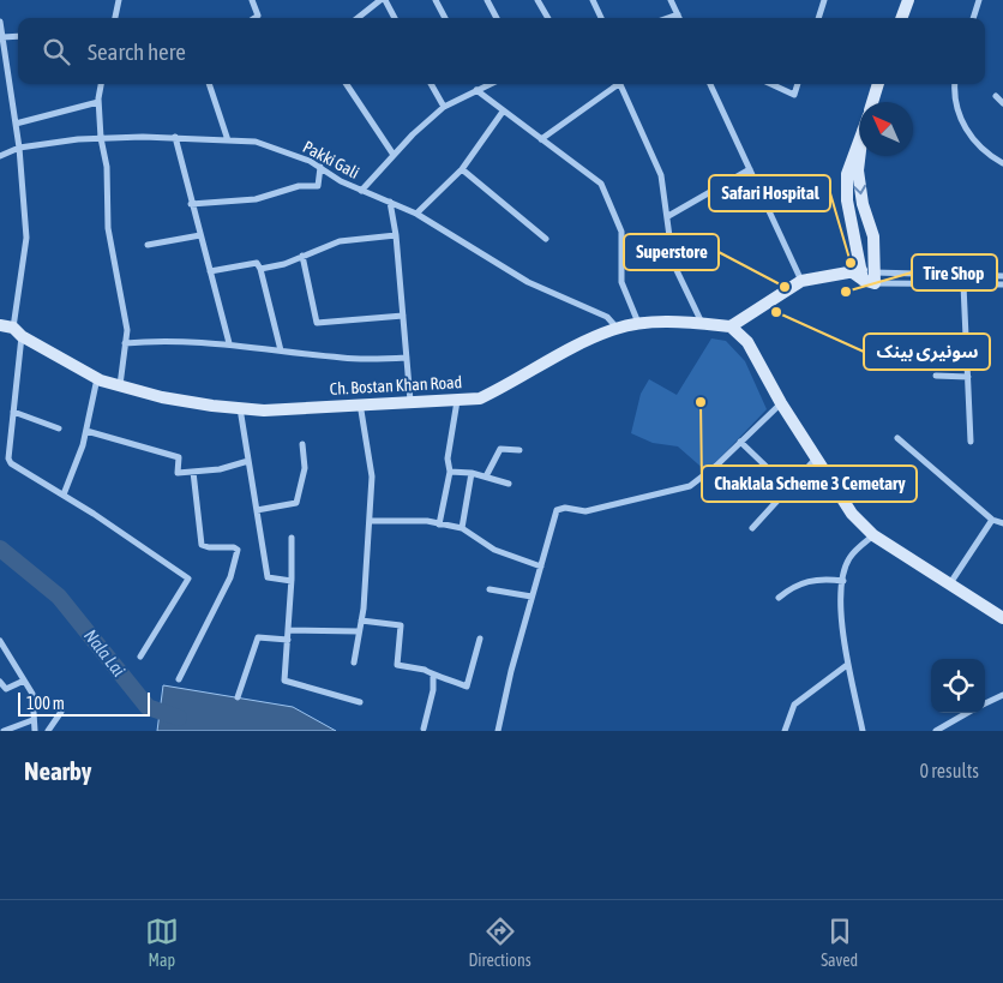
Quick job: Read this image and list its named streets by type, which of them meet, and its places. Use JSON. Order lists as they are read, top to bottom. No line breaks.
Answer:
{"streets":{"main road":["Ch. Bostan Khan Road"],"street":["Pakki Gali"]},"crossings":[["Pakki Gali","Ch. Bostan Khan Road"]],"water":["Nala Lai"],"places":["Safari Hospital","Superstore","Tire Shop","سونیری بینک","Chaklala Scheme 3 Cemetary"],"scale_bar":"100 m","north":"top left","page":{"search":"Search here","scale":"100 m","heading":["Nearby","0 results"],"nav":["Map","Directions","Saved"]}}
